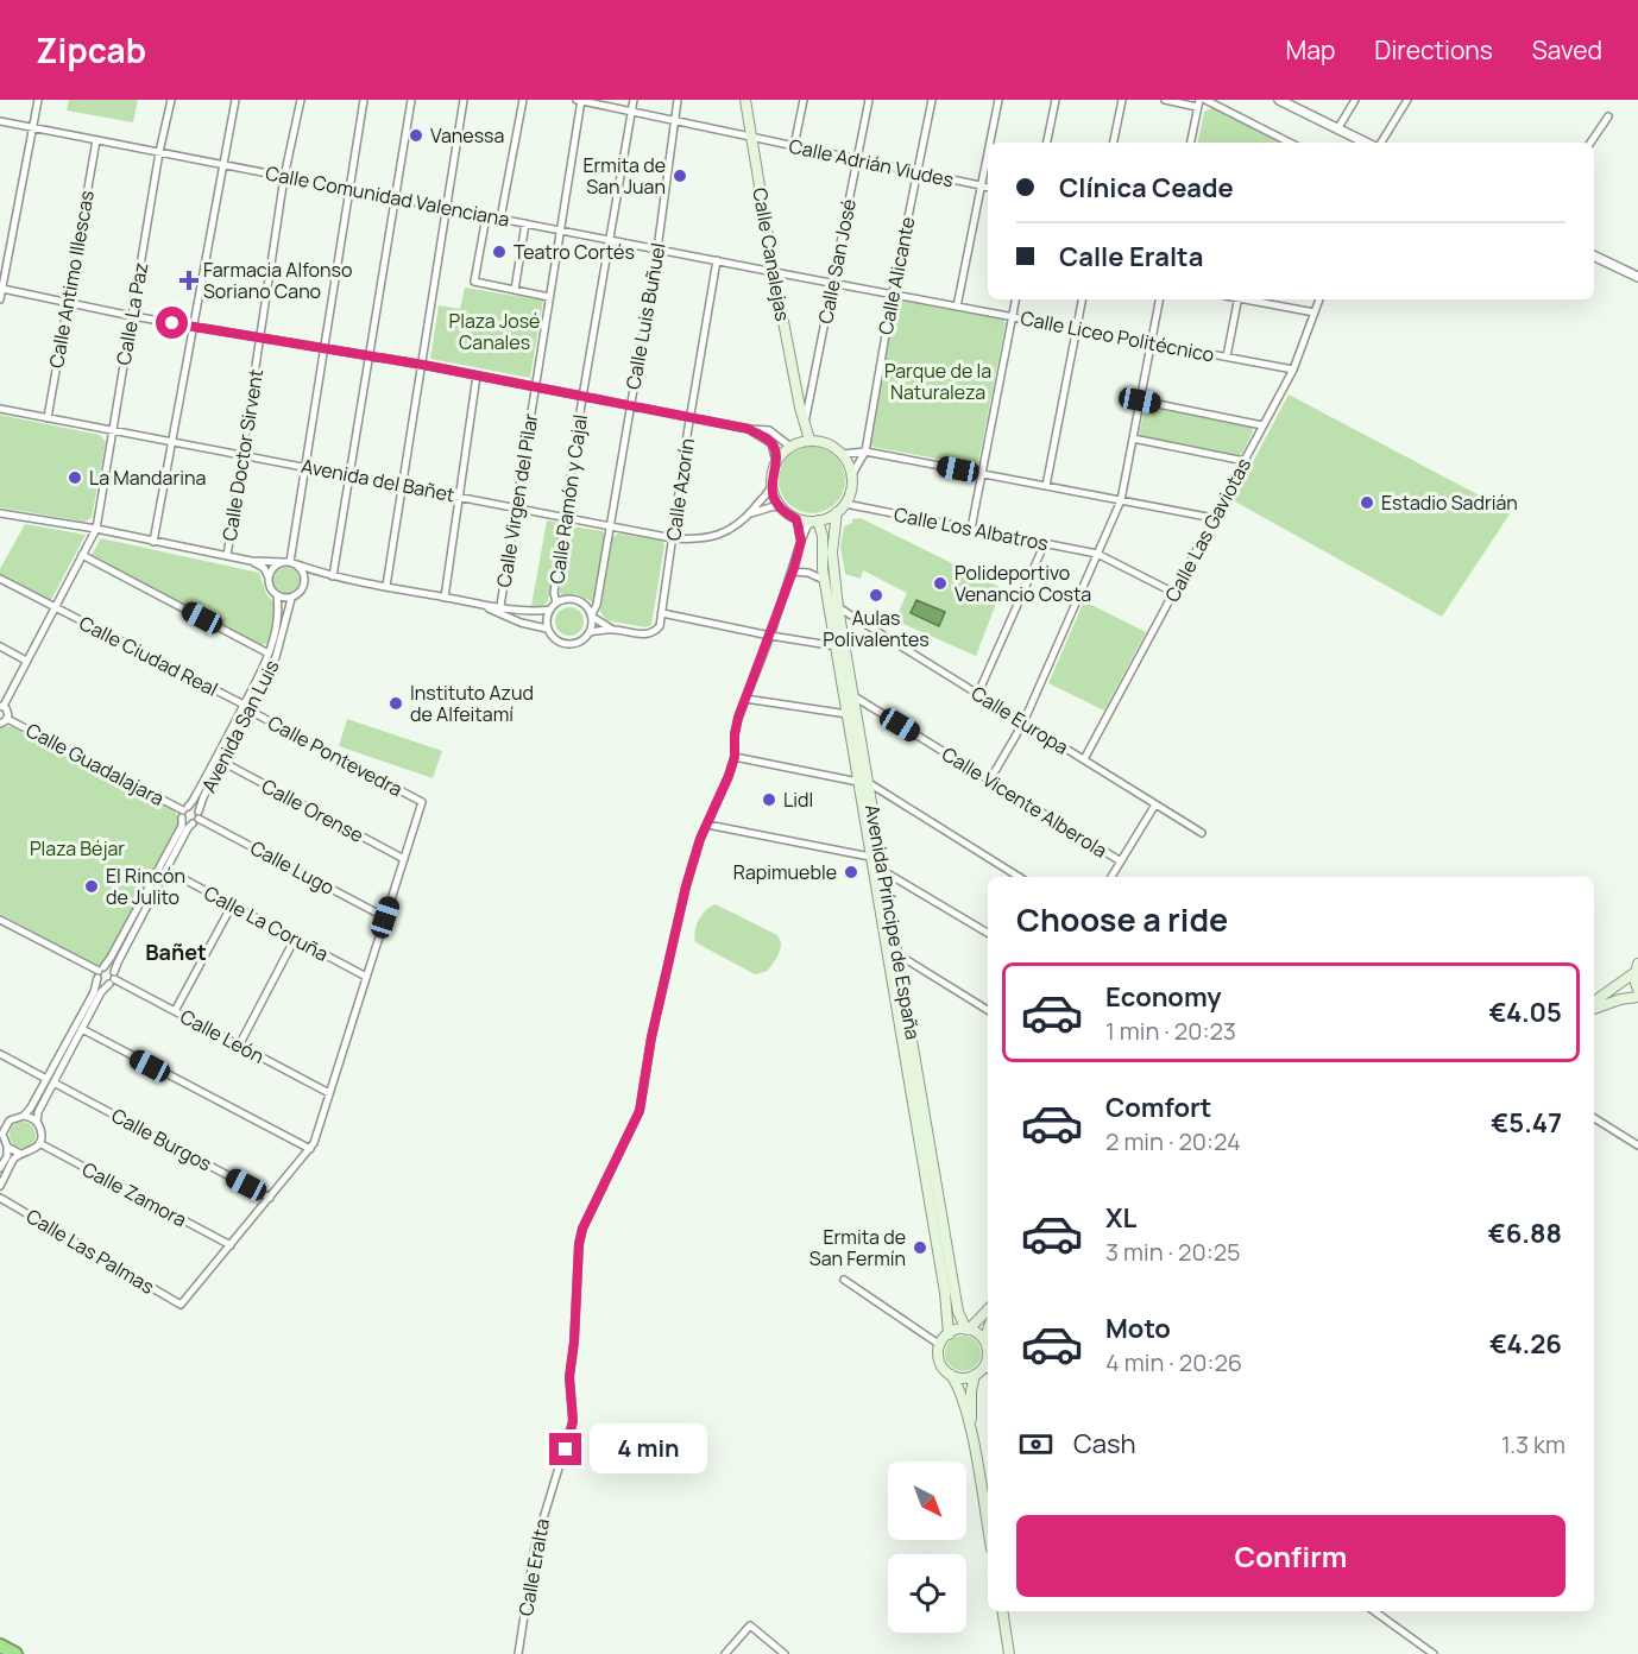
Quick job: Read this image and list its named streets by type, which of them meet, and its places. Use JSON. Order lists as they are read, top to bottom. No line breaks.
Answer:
{"streets":{"main road":["Calle Canalejas","Avenida Príncipe de España"],"street":["Calle Adrián Viudes","Calle Comunidad Valenciana","Calle San José","Calle Alicante","Calle Antimo Illescas","Calle La Paz","Calle Luis Buñuel","Calle Liceo Politécnico","Calle Doctor Sirvent","Avenida del Bañet","Calle Azorín","Calle Ramón y Cajal","Calle Virgen del Pilar","Calle Los Albatros","Calle Las Gaviotas","Calle Ciudad Real","Calle Europa","Avenida San Luis","Calle Pontevedra","Calle Guadalajara","Calle Vicente Alberola","Calle Orense","Calle Lugo","Calle La Coruña","Calle León","Calle Burgos","Calle Zamora","Calle Las Palmas","Calle Eralta"]},"crossings":[["Calle Adrián Viudes","Calle Canalejas"],["Calle Adrián Viudes","Calle San José"],["Calle Adrián Viudes","Calle Alicante"],["Calle Adrián Viudes","Calle Luis Buñuel"],["Calle Adrián Viudes","Calle Ramón y Cajal"],["Calle Adrián Viudes","Calle Virgen del Pilar"],["Calle Comunidad Valenciana","Calle Canalejas"],["Calle Comunidad Valenciana","Calle Antimo Illescas"],["Calle Comunidad Valenciana","Calle La Paz"],["Calle Comunidad Valenciana","Calle Luis Buñuel"],["Calle Comunidad Valenciana","Calle Liceo Politécnico"],["Calle Comunidad Valenciana","Calle Doctor Sirvent"],["Calle Comunidad Valenciana","Calle Azorín"],["Calle Comunidad Valenciana","Calle Ramón y Cajal"],["Calle Comunidad Valenciana","Calle Virgen del Pilar"],["Calle Canalejas","Calle San José"],["Calle Canalejas","Calle Liceo Politécnico"],["Calle Canalejas","Avenida del Bañet"],["Calle Canalejas","Calle Los Albatros"],["Calle Canalejas","Avenida Príncipe de España"],["Calle San José","Calle Liceo Politécnico"],["Calle Alicante","Calle Liceo Politécnico"],["Calle Antimo Illescas","Avenida del Bañet"],["Calle La Paz","Avenida del Bañet"],["Calle La Paz","Calle Ciudad Real"],["Calle Luis Buñuel","Avenida del Bañet"],["Calle Luis Buñuel","Calle Ramón y Cajal"],["Calle Liceo Politécnico","Calle Las Gaviotas"],["Calle Doctor Sirvent","Avenida del Bañet"],["Avenida del Bañet","Calle Azorín"],["Avenida del Bañet","Calle Ramón y Cajal"],["Avenida del Bañet","Calle Virgen del Pilar"],["Avenida del Bañet","Calle Los Albatros"],["Avenida del Bañet","Avenida Príncipe de España"],["Calle Los Albatros","Calle Las Gaviotas"],["Calle Los Albatros","Avenida Príncipe de España"],["Calle Las Gaviotas","Calle Europa"],["Calle Ciudad Real","Avenida San Luis"],["Calle Ciudad Real","Calle Pontevedra"],["Calle Europa","Avenida Príncipe de España"],["Avenida San Luis","Calle Pontevedra"],["Avenida San Luis","Calle Guadalajara"],["Avenida San Luis","Calle Orense"],["Avenida San Luis","Calle Lugo"],["Avenida San Luis","Calle La Coruña"],["Avenida San Luis","Calle León"],["Avenida San Luis","Calle Burgos"],["Avenida San Luis","Calle Zamora"],["Calle Pontevedra","Calle Orense"],["Calle Vicente Alberola","Avenida Príncipe de España"],["Calle Zamora","Calle Las Palmas"]],"districts":["Bañet"],"parks":["Plaza José Canales","Parque de la Naturaleza","Plaza Béjar"],"places":{"other":["Vanessa","Ermita de San Juan","Teatro Cortés","La Mandarina","Estadio Sadrián","Polideportivo Venancio Costa","Aulas Polivalentes","Instituto Azud de Alfeitamí","Lidl","Rapimueble","El Rincón de Julito","Ermita de San Fermín"],"health":["Farmacia Alfonso Soriano Cano"]},"north":"bottom right","page":{"header":"Zipcab","nav":["Map","Directions","Saved"],"banner":["Clínica Ceade","Calle Eralta"],"heading":"Choose a ride","list":[{"name":"Economy","note":"1 min · 20:23","value":"€4.05"},{"name":"Comfort","note":"2 min · 20:24","value":"€5.47"},{"name":"XL","note":"3 min · 20:25","value":"€6.88"},{"name":"Moto","note":"4 min · 20:26","value":"€4.26"}],"pay":["Cash","1.3 km"],"bubble":"4 min","buttons":"Confirm"}}
